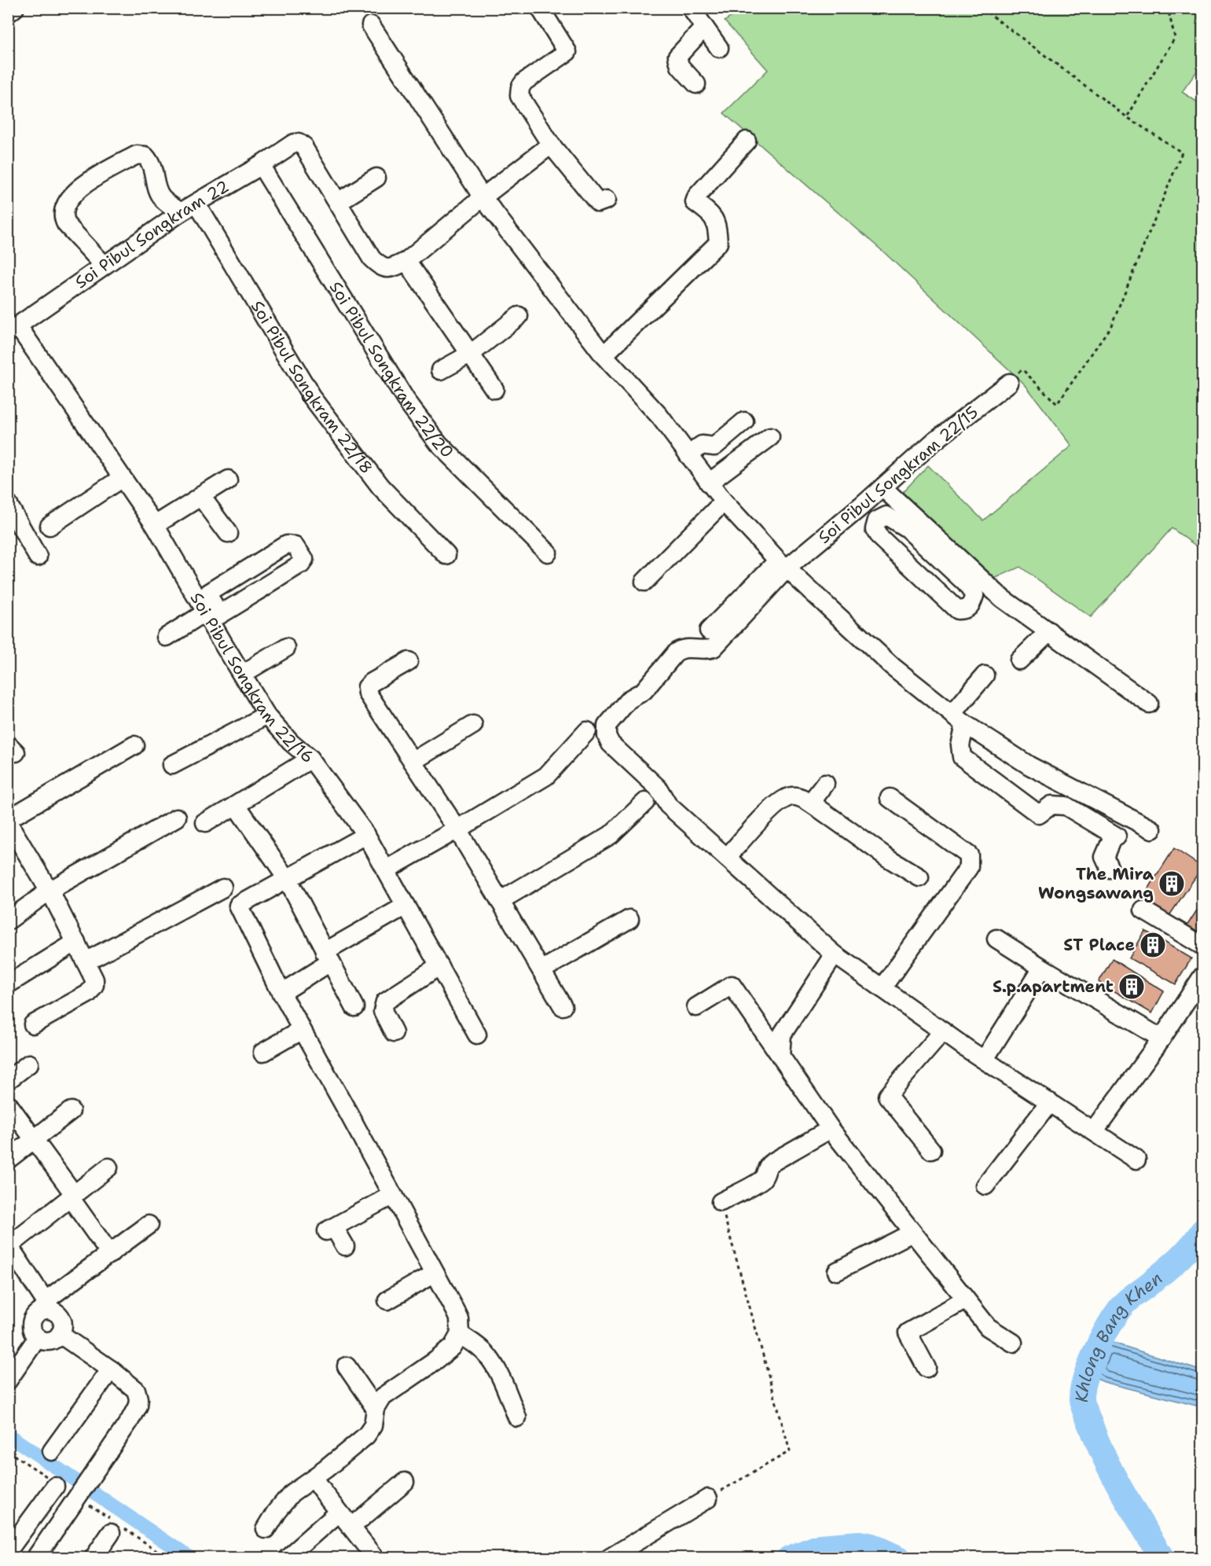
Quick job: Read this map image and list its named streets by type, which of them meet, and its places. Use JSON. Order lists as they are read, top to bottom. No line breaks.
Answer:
{"streets":{"street":["Soi Pibul Songkram 22","Soi Pibul Songkram 22/20","Soi Pibul Songkram 22/18","Soi Pibul Songkram 22/15","Soi Pibul Songkram 22/16"]},"crossings":[["Soi Pibul Songkram 22","Soi Pibul Songkram 22/20"],["Soi Pibul Songkram 22","Soi Pibul Songkram 22/18"],["Soi Pibul Songkram 22","Soi Pibul Songkram 22/16"]],"water":["Khlong Bang Khen"],"places":{"building":["The Mira Wongsawang","ST Place","S.p.apartment"]}}
